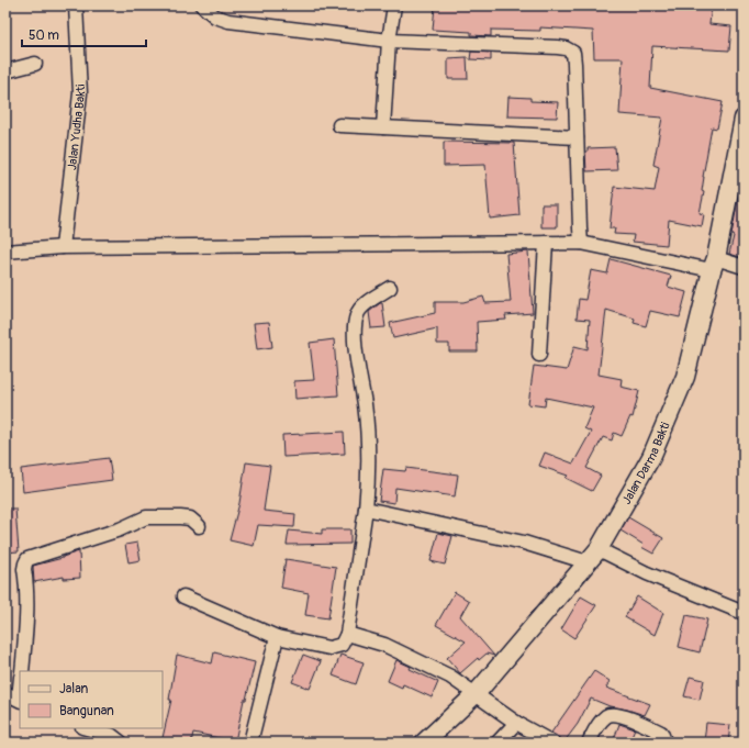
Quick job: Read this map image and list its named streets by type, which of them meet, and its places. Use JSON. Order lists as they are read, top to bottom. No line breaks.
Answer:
{"streets":{"street":["Jalan Yudha Bakti","Jalan Darma Bakti"]},"legend":["Jalan","Bangunan"],"scale_bar":"50 m"}
